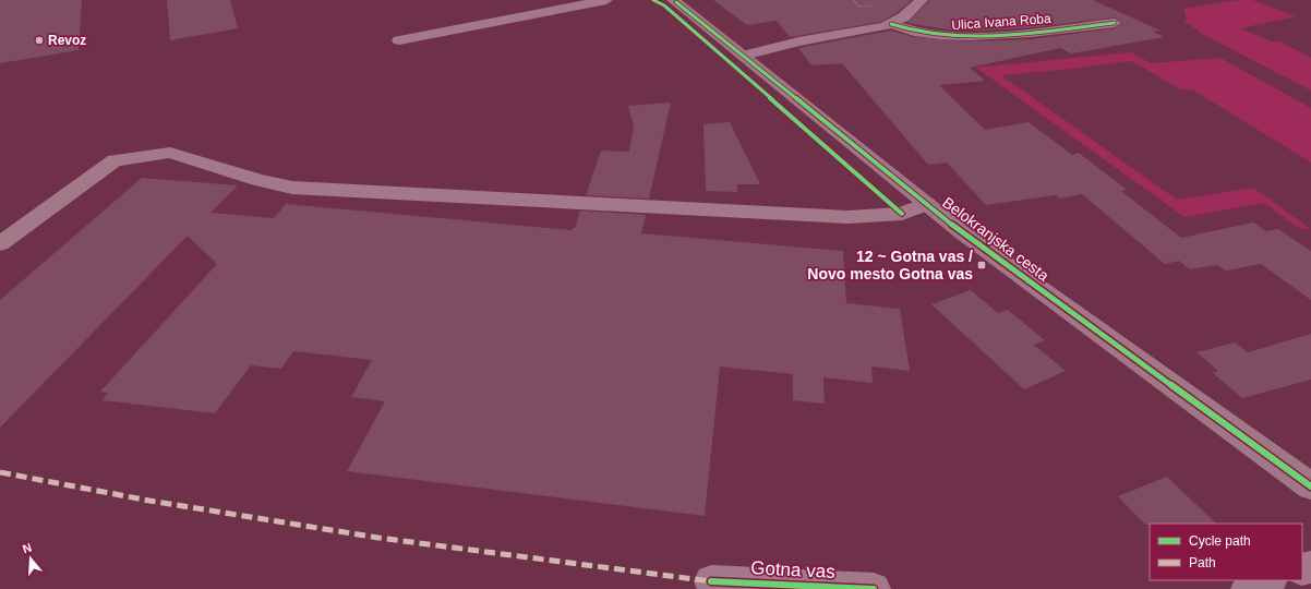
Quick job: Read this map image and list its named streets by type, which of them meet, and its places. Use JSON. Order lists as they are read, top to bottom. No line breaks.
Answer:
{"streets":{"main road":["Belokranjska cesta"],"street":["Ulica Ivana Roba","Gotna vas"]},"places":{"other":["Revoz"],"transit":["12 ~ Gotna vas / Novo mesto Gotna vas"]},"legend":["Cycle path","Path"],"north":"top"}
